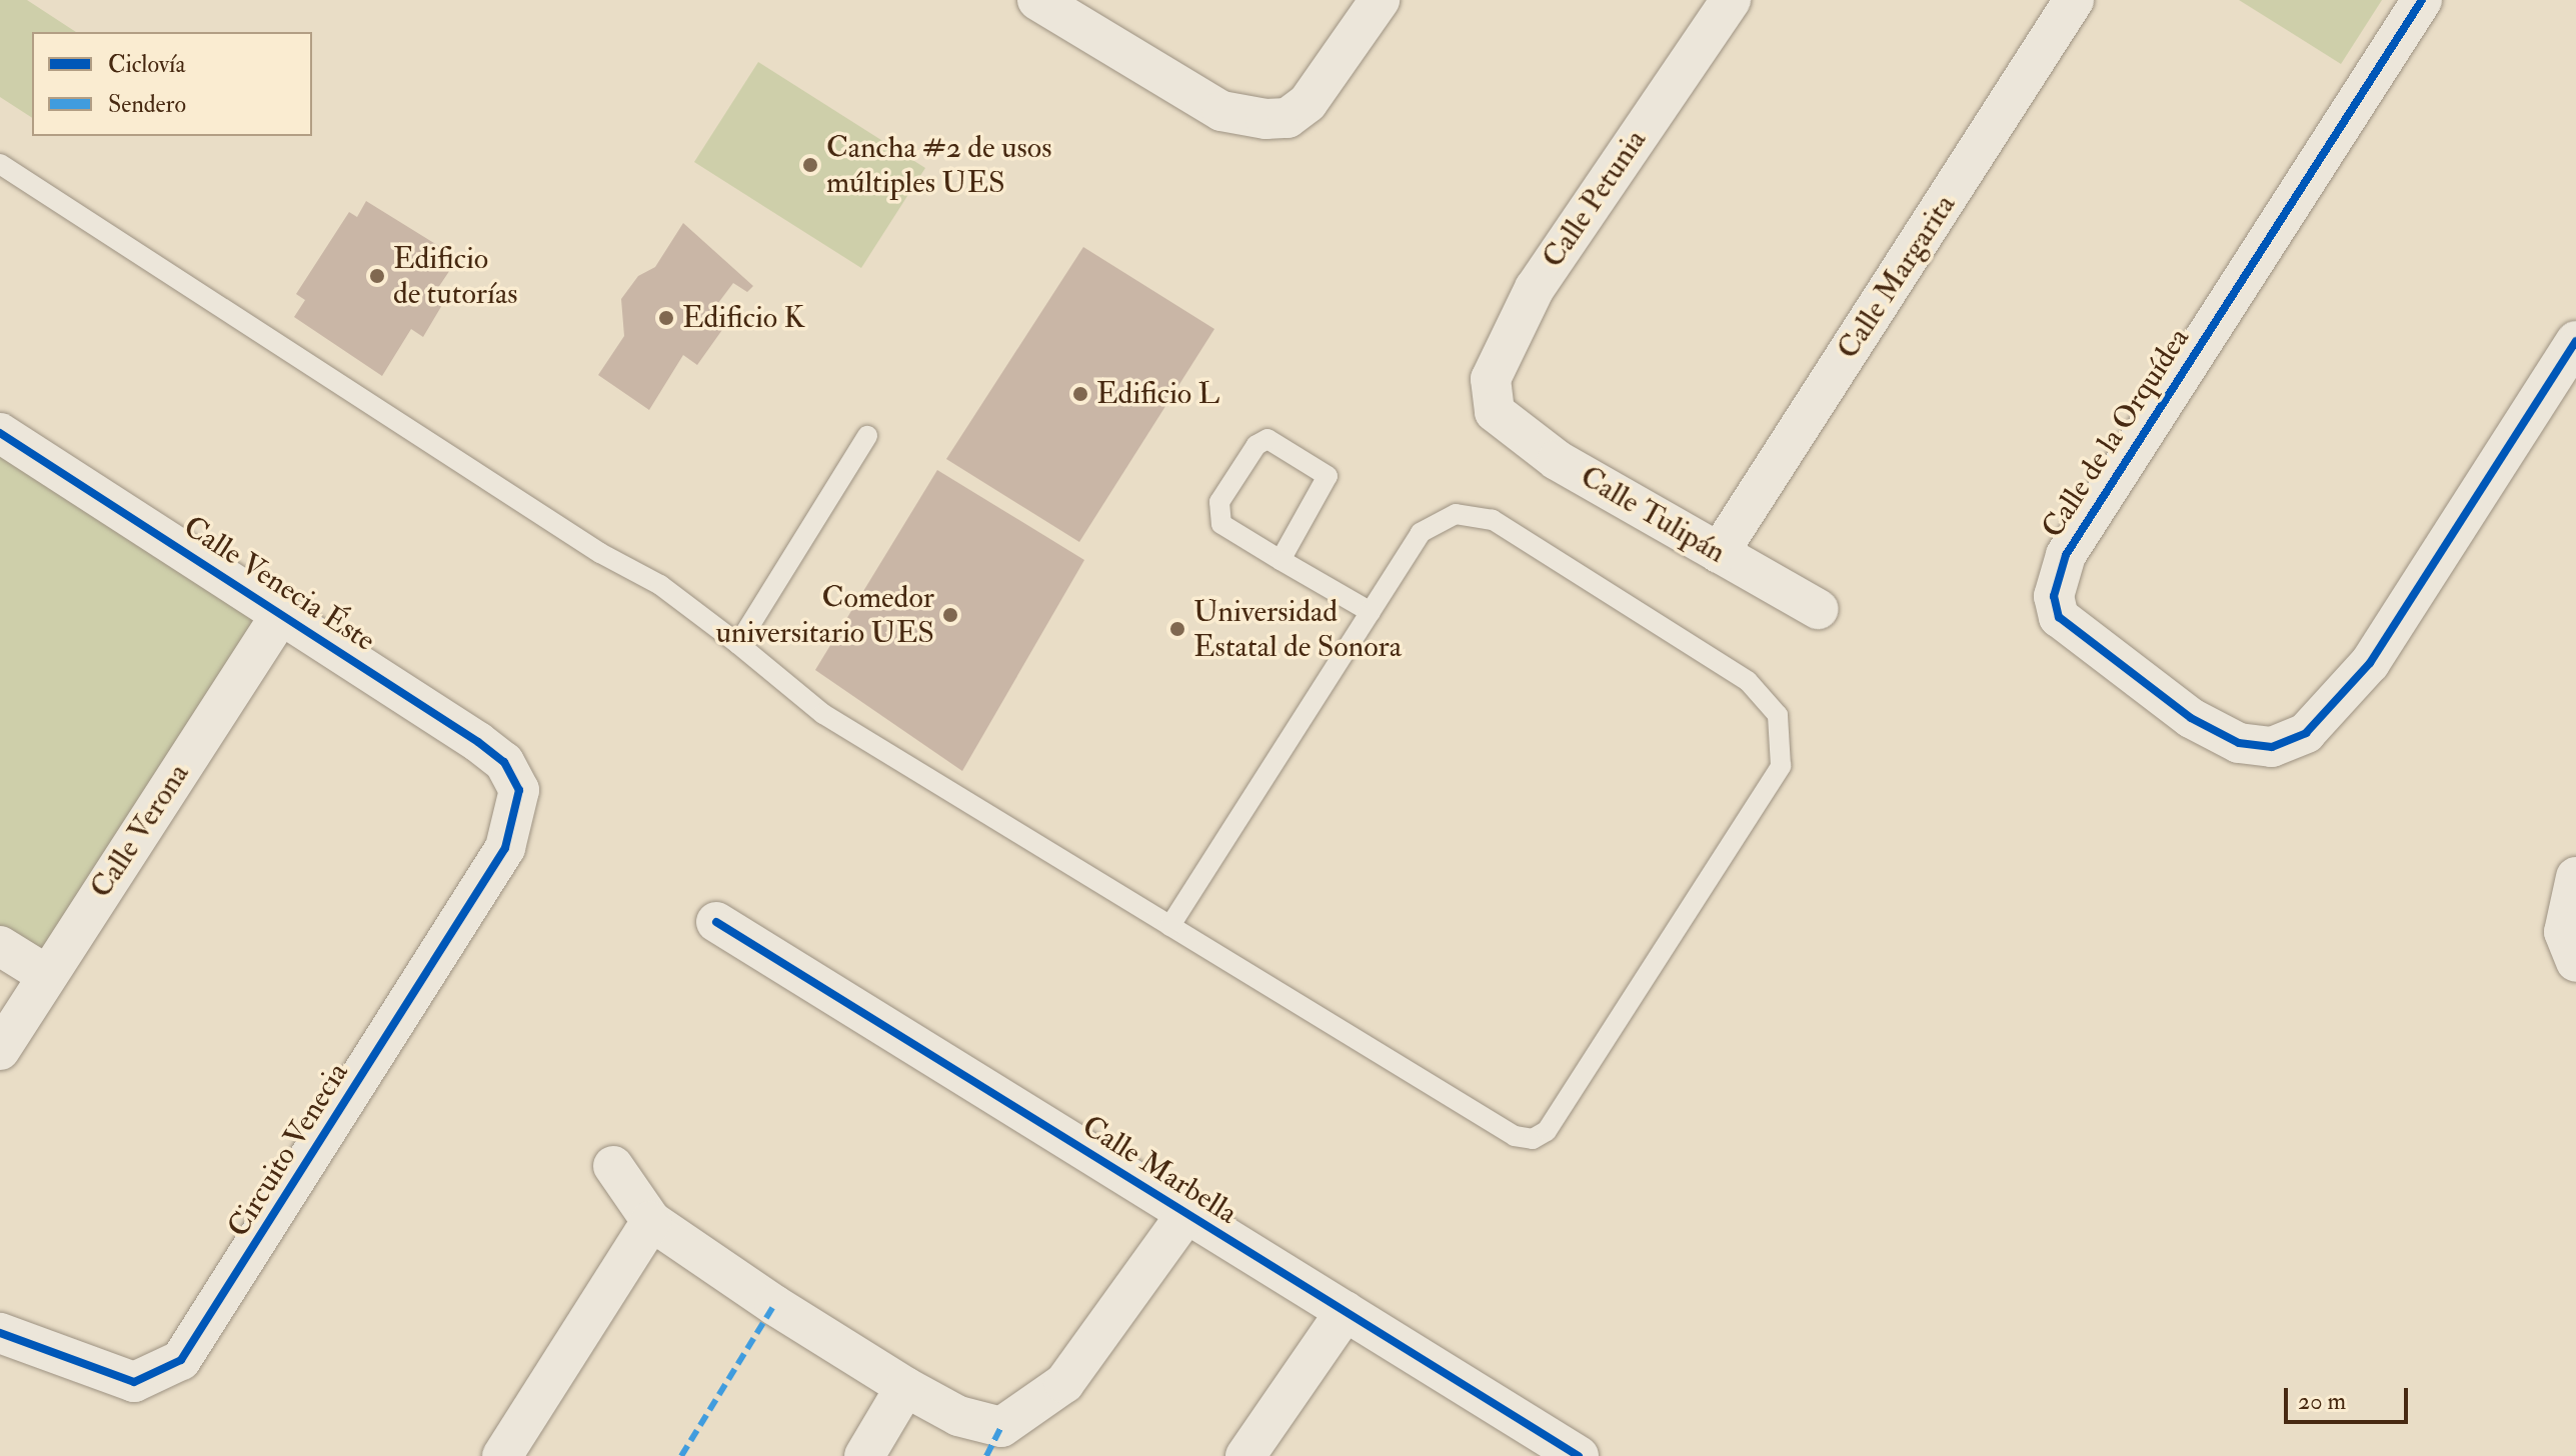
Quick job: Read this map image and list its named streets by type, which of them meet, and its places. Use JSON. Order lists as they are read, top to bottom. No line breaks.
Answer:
{"streets":{"street":["Calle Petunia","Calle Margarita","Calle de la Orquídea","Calle Tulipán","Calle Venecia Éste","Calle Verona","Circuito Venecia","Calle Marbella"]},"crossings":[["Calle Petunia","Calle Tulipán"],["Calle Margarita","Calle Tulipán"],["Calle Venecia Éste","Calle Verona"],["Calle Venecia Éste","Circuito Venecia"]],"places":["Cancha #2 de usos múltiples UES","Edificio de tutorías","Edificio K","Edificio L","Comedor universitario UES","Universidad Estatal de Sonora"],"legend":["Ciclovía","Sendero"],"scale_bar":"20 m"}
